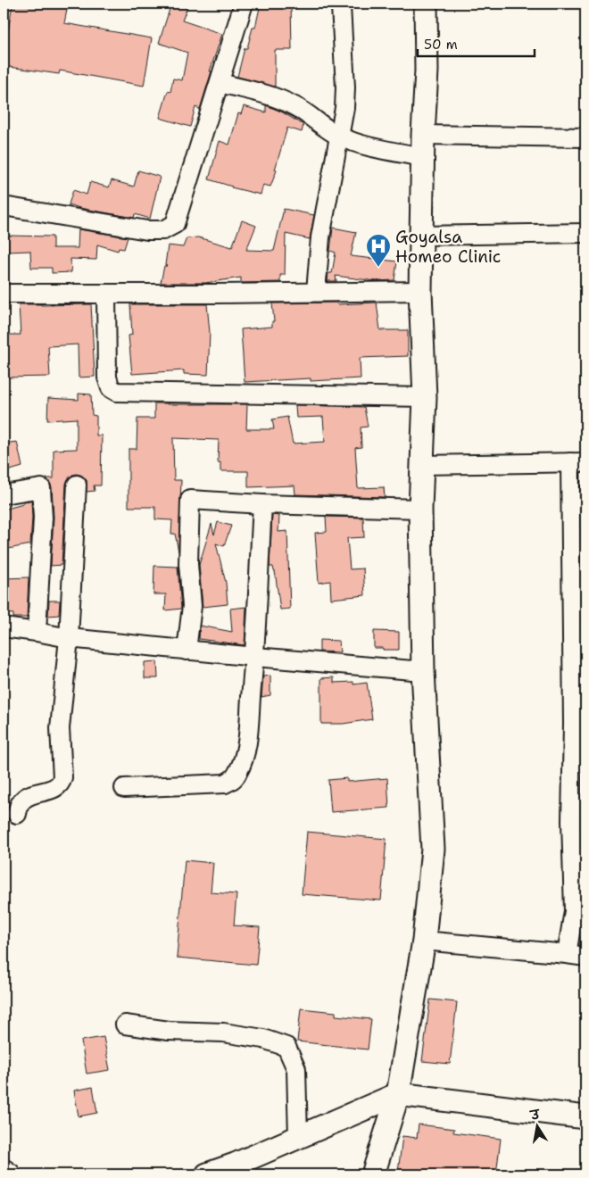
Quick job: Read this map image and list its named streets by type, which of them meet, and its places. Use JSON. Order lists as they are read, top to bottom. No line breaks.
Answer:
{"places":{"hospital":["Goyalsa Homeo Clinic"]},"scale_bar":"50 m","north":"top"}
